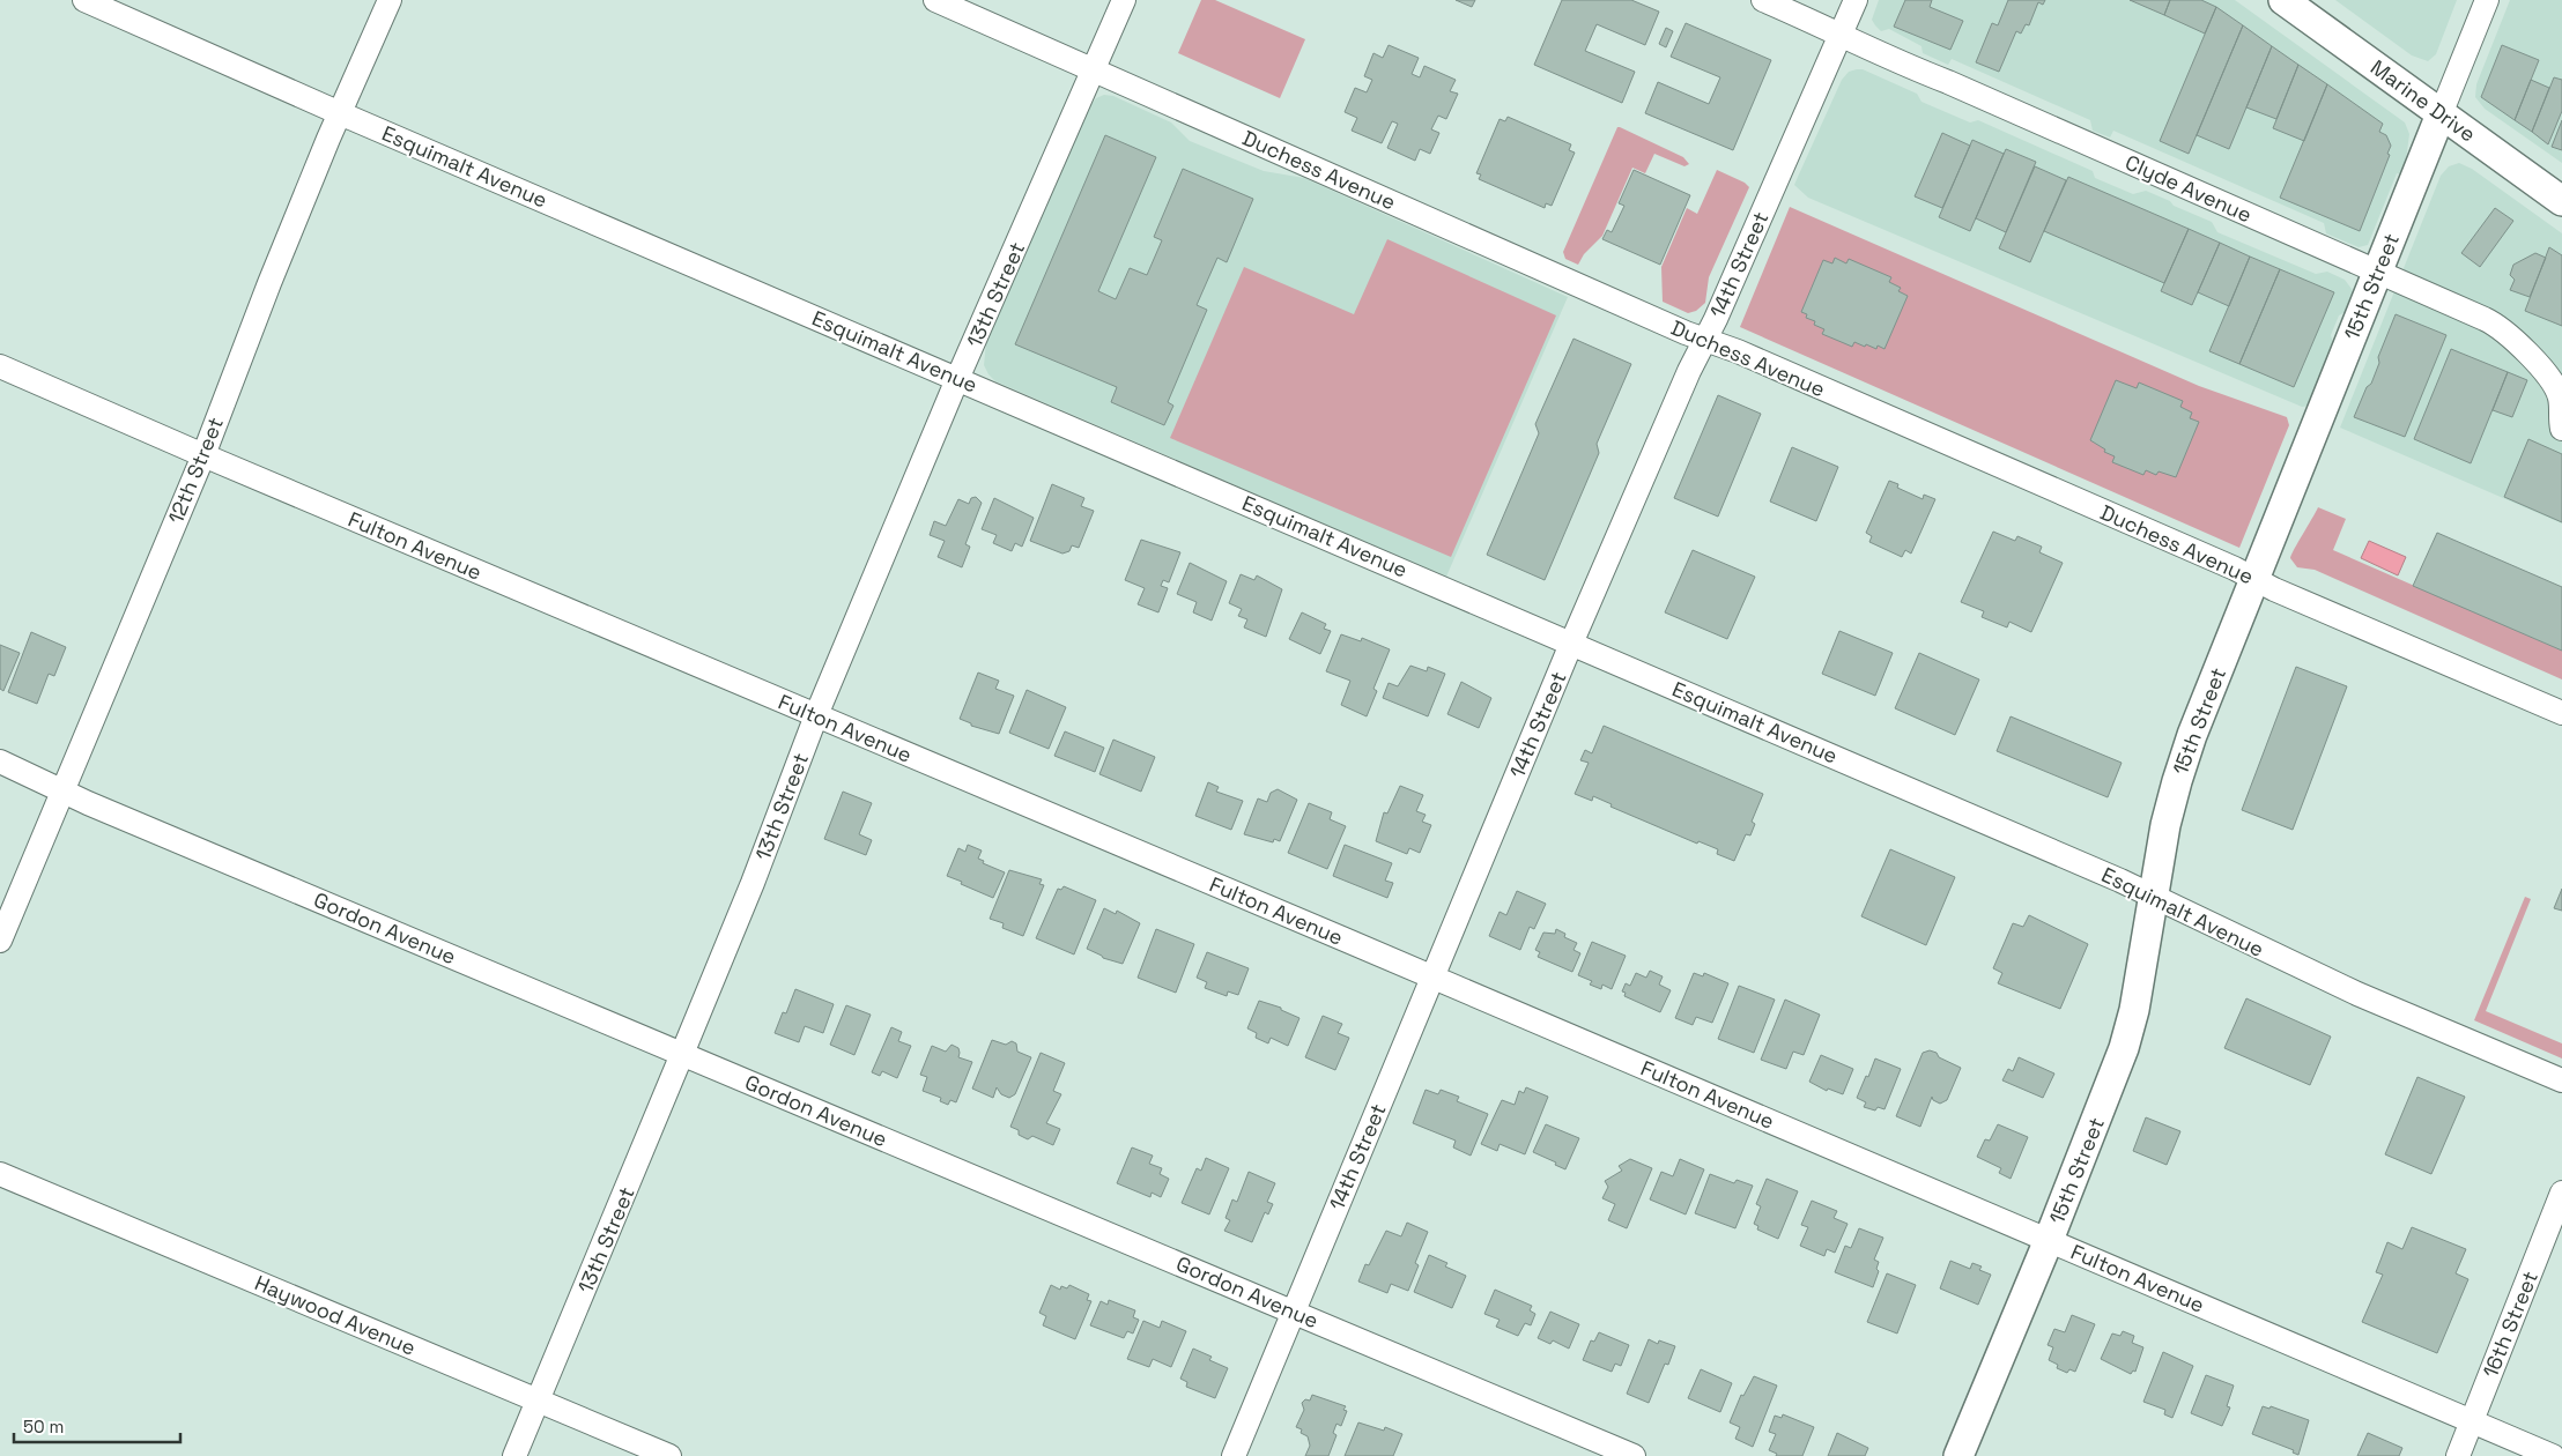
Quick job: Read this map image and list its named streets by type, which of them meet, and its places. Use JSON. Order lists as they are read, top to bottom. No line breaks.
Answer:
{"streets":{"main road":["Marine Drive","15th Street"],"street":["Esquimalt Avenue","Duchess Avenue","Clyde Avenue","14th Street","13th Street","12th Street","Fulton Avenue","Gordon Avenue","Haywood Avenue","16th Street"]},"crossings":[["Marine Drive","15th Street"],["Esquimalt Avenue","14th Street"],["Esquimalt Avenue","15th Street"],["Esquimalt Avenue","13th Street"],["Esquimalt Avenue","12th Street"],["Duchess Avenue","14th Street"],["Duchess Avenue","15th Street"],["Duchess Avenue","13th Street"],["Clyde Avenue","14th Street"],["Clyde Avenue","15th Street"],["14th Street","Fulton Avenue"],["14th Street","Gordon Avenue"],["15th Street","Fulton Avenue"],["13th Street","Fulton Avenue"],["13th Street","Gordon Avenue"],["13th Street","Haywood Avenue"],["12th Street","Fulton Avenue"],["12th Street","Gordon Avenue"],["Fulton Avenue","16th Street"]],"scale_bar":"50 m"}
